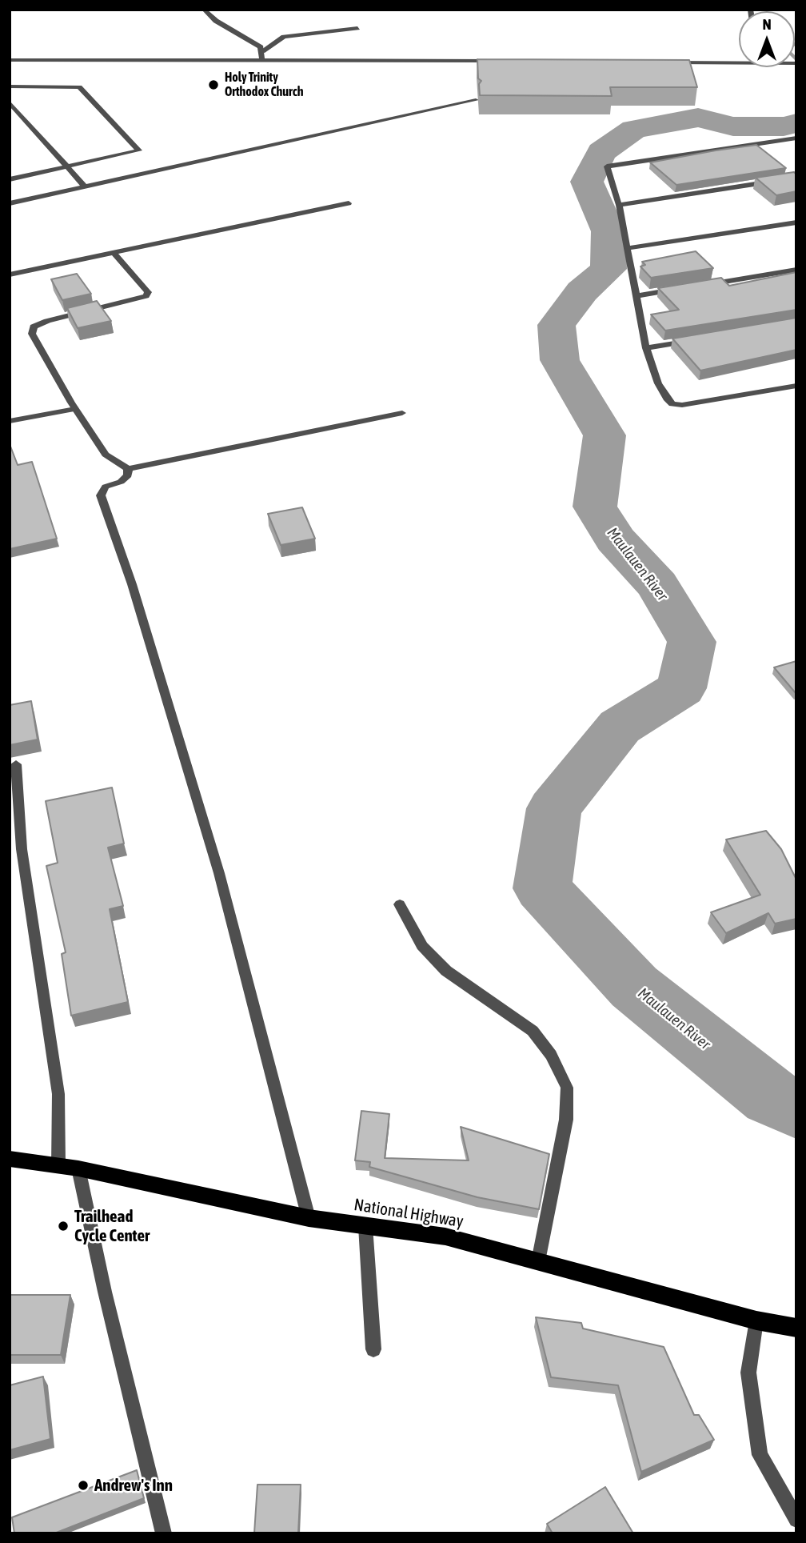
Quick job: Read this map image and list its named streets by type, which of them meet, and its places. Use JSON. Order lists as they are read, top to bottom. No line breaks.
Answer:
{"streets":{"main road":["National Highway"]},"water":["Maulauen River"],"places":["Holy Trinity Orthodox Church","Trailhead Cycle Center","Andrew's Inn"],"north":"top"}
